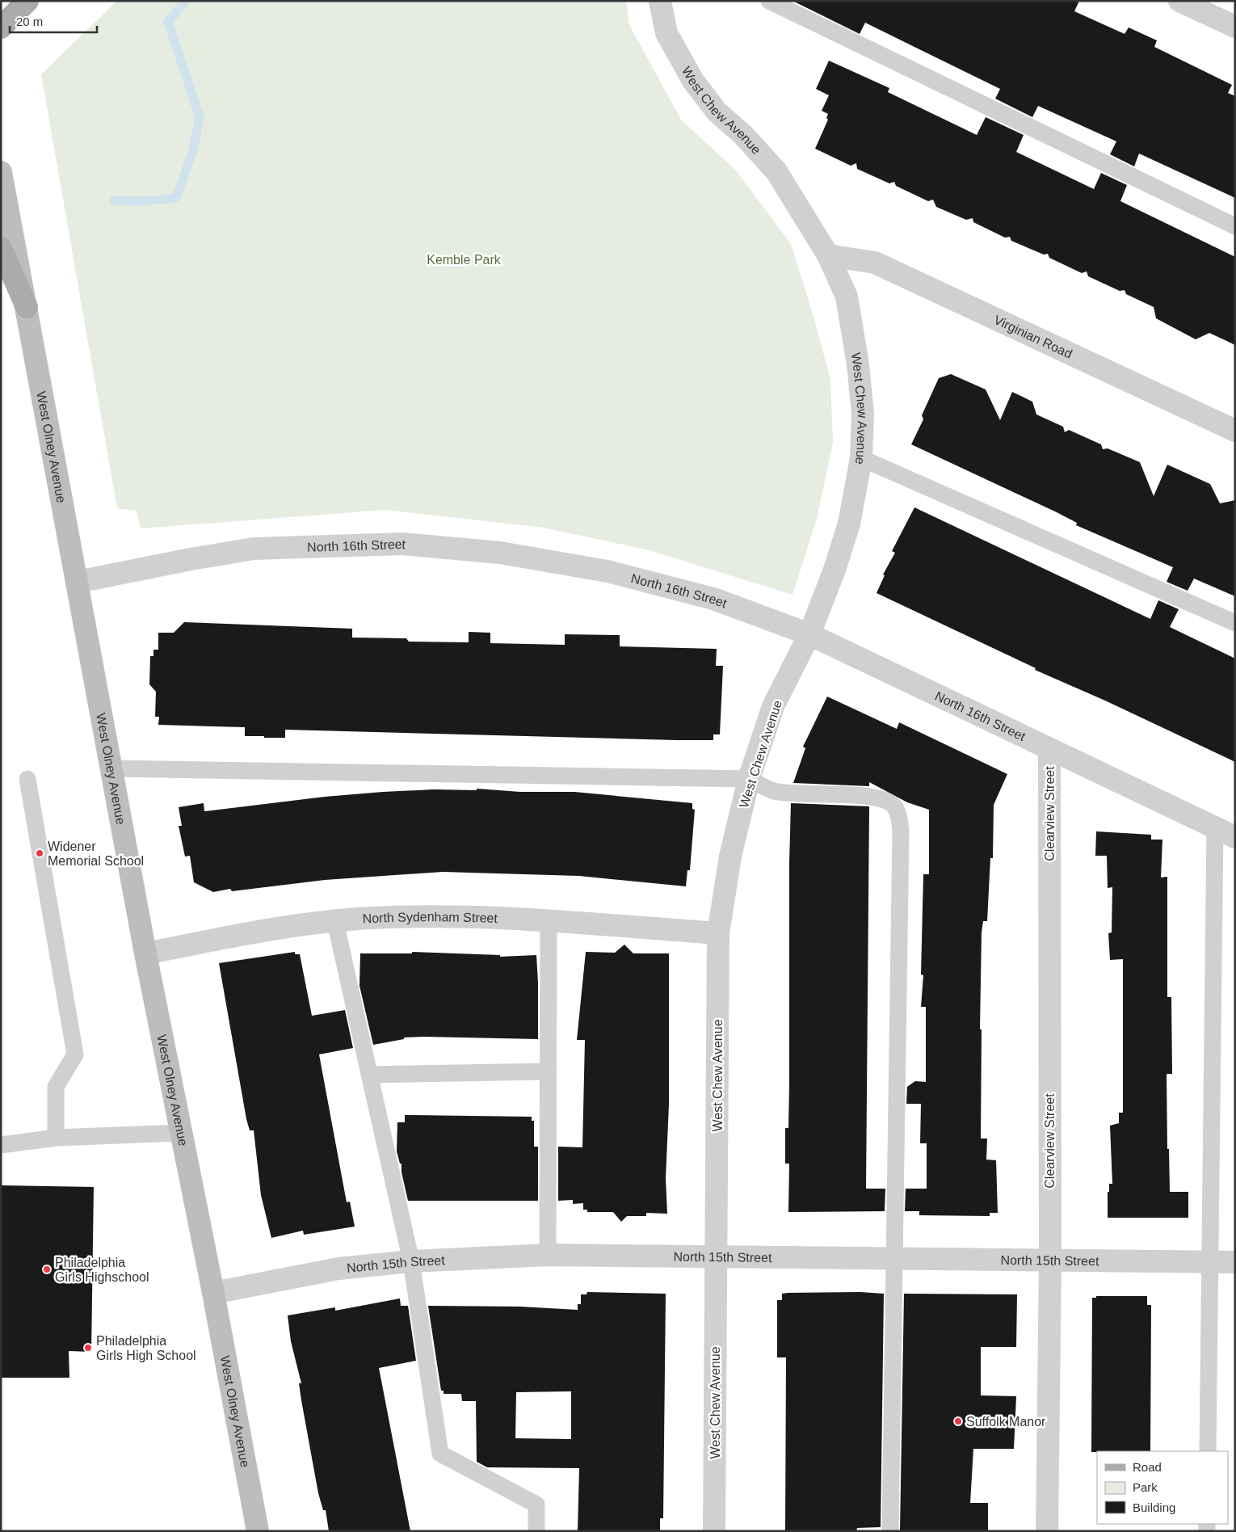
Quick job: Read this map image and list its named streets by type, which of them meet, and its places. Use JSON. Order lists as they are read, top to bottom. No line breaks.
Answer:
{"streets":{"street":["West Chew Avenue","Virginian Road","West Olney Avenue","North 16th Street","Clearview Street","North Sydenham Street","North 15th Street"]},"crossings":[["West Chew Avenue","Virginian Road"],["West Chew Avenue","North 16th Street"],["West Chew Avenue","North Sydenham Street"],["West Chew Avenue","North 15th Street"],["West Olney Avenue","North 16th Street"],["West Olney Avenue","North Sydenham Street"],["West Olney Avenue","North 15th Street"],["North 16th Street","Clearview Street"],["Clearview Street","North 15th Street"]],"parks":["Kemble Park"],"places":["Widener Memorial School","Philadelphia Girls Highschool","Philadelphia Girls High School","Suffolk Manor"],"legend":["Road","Park","Building"],"scale_bar":"20 m"}
